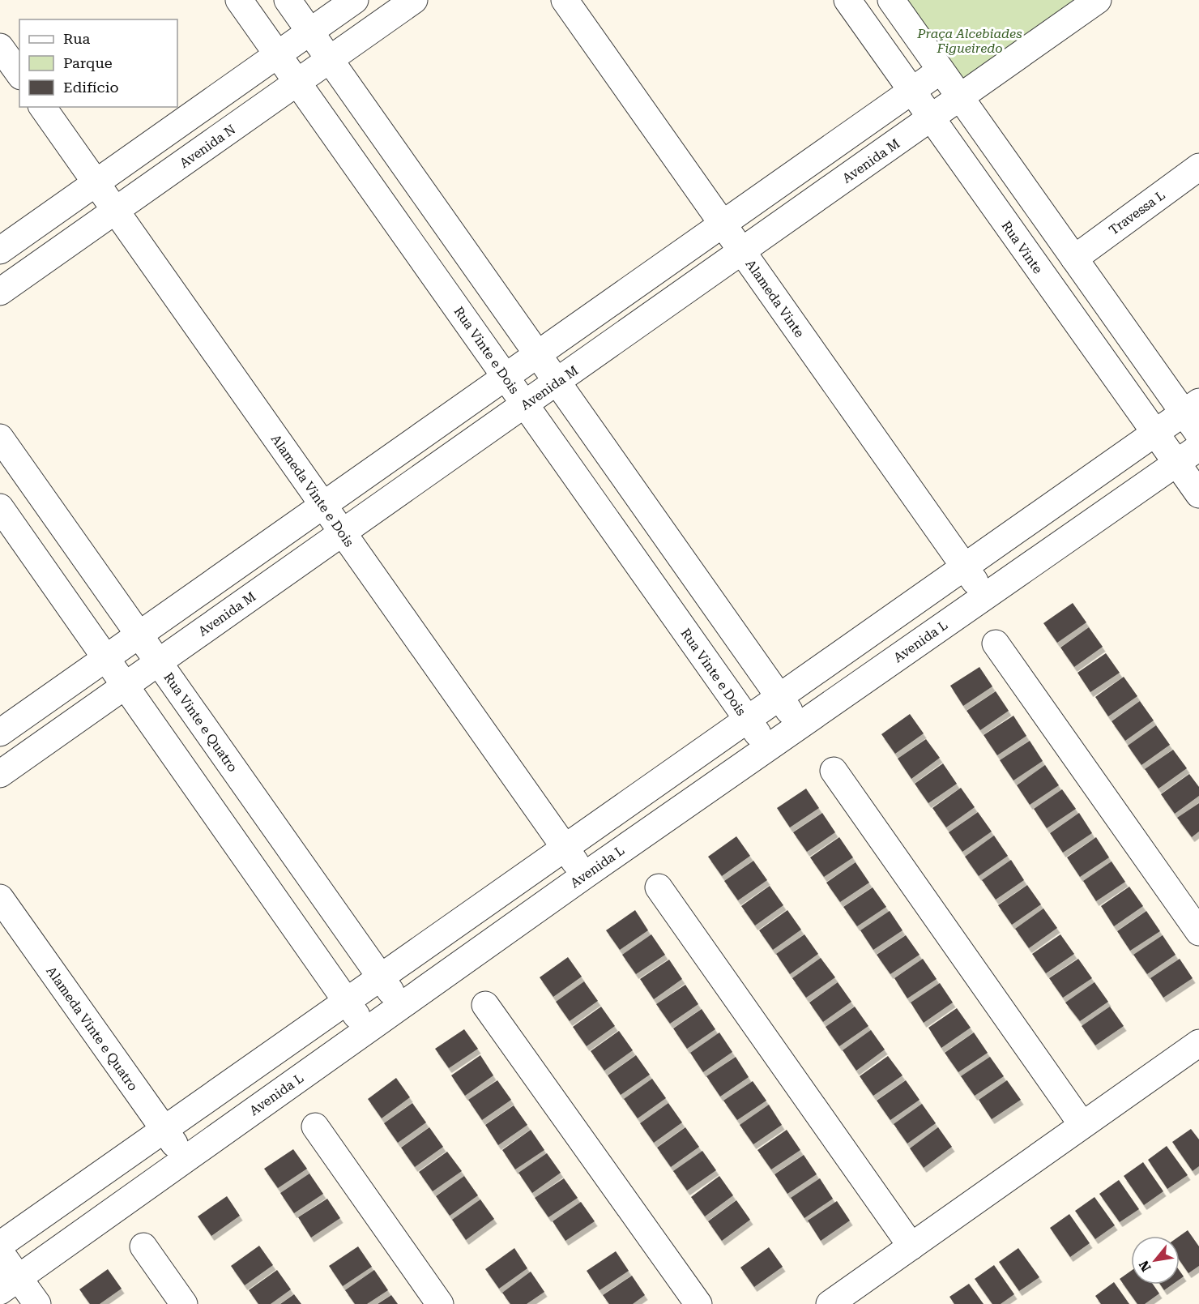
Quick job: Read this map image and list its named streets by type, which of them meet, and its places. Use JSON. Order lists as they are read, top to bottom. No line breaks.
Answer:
{"streets":{"street":["Avenida N","Avenida M","Travessa L","Rua Vinte","Alameda Vinte","Rua Vinte e Dois","Alameda Vinte e Dois","Avenida L","Rua Vinte e Quatro","Alameda Vinte e Quatro"]},"crossings":[["Avenida N","Rua Vinte e Dois"],["Avenida N","Alameda Vinte e Dois"],["Avenida M","Rua Vinte"],["Avenida M","Alameda Vinte"],["Avenida M","Rua Vinte e Dois"],["Avenida M","Alameda Vinte e Dois"],["Avenida M","Rua Vinte e Quatro"],["Rua Vinte","Avenida L"],["Alameda Vinte","Avenida L"],["Rua Vinte e Dois","Avenida L"],["Alameda Vinte e Dois","Avenida L"],["Avenida L","Rua Vinte e Quatro"],["Avenida L","Alameda Vinte e Quatro"]],"parks":["Praça Alcebiades Figueiredo"],"legend":["Rua","Parque","Edifício"],"north":"bottom left"}
